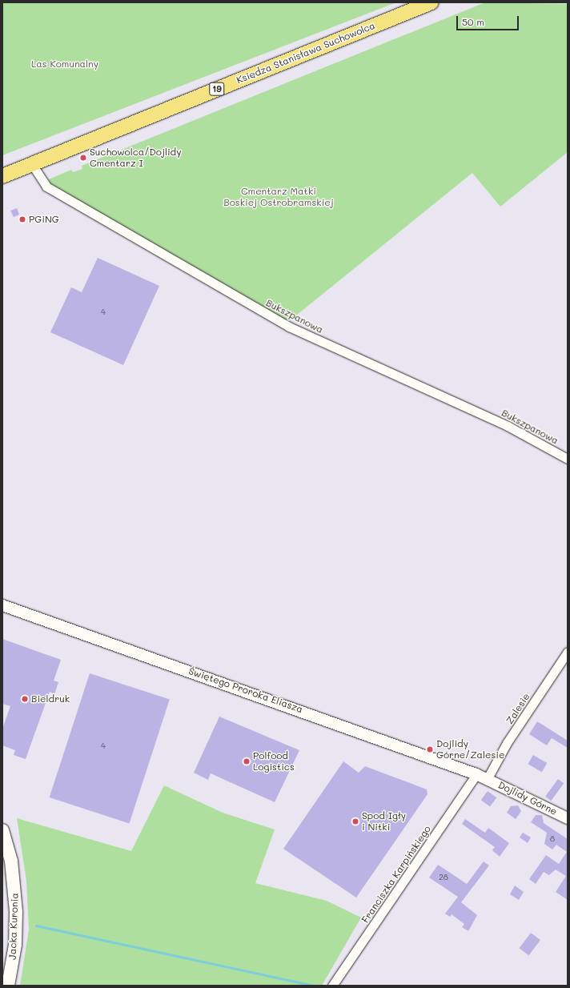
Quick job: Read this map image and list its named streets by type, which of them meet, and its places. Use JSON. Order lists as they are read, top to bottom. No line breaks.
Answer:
{"streets":{"highway":["Księdza Stanisława Suchowolca","19"],"main road":["Jacka Kuronia"],"street":["Bukszpanowa","Świętego Proroka Eliasza","Zalesie","Dojlidy Górne","Franciszka Karpińskiego"]},"crossings":[["Księdza Stanisława Suchowolca","Bukszpanowa"],["Świętego Proroka Eliasza","Zalesie"],["Świętego Proroka Eliasza","Dojlidy Górne"],["Świętego Proroka Eliasza","Franciszka Karpińskiego"],["Zalesie","Dojlidy Górne"]],"parks":["Las Komunalny","Cmentarz Matki Boskiej Ostrobramskiej"],"places":["Suchowolca/Dojlidy Cmentarz I","PGiNG","Bieldruk","Dojlidy Górne/Zalesie","Polfood Logistics","Spod Igły i Nitki"],"house_numbers":["4","4","8","28"],"scale_bar":"50 m"}
